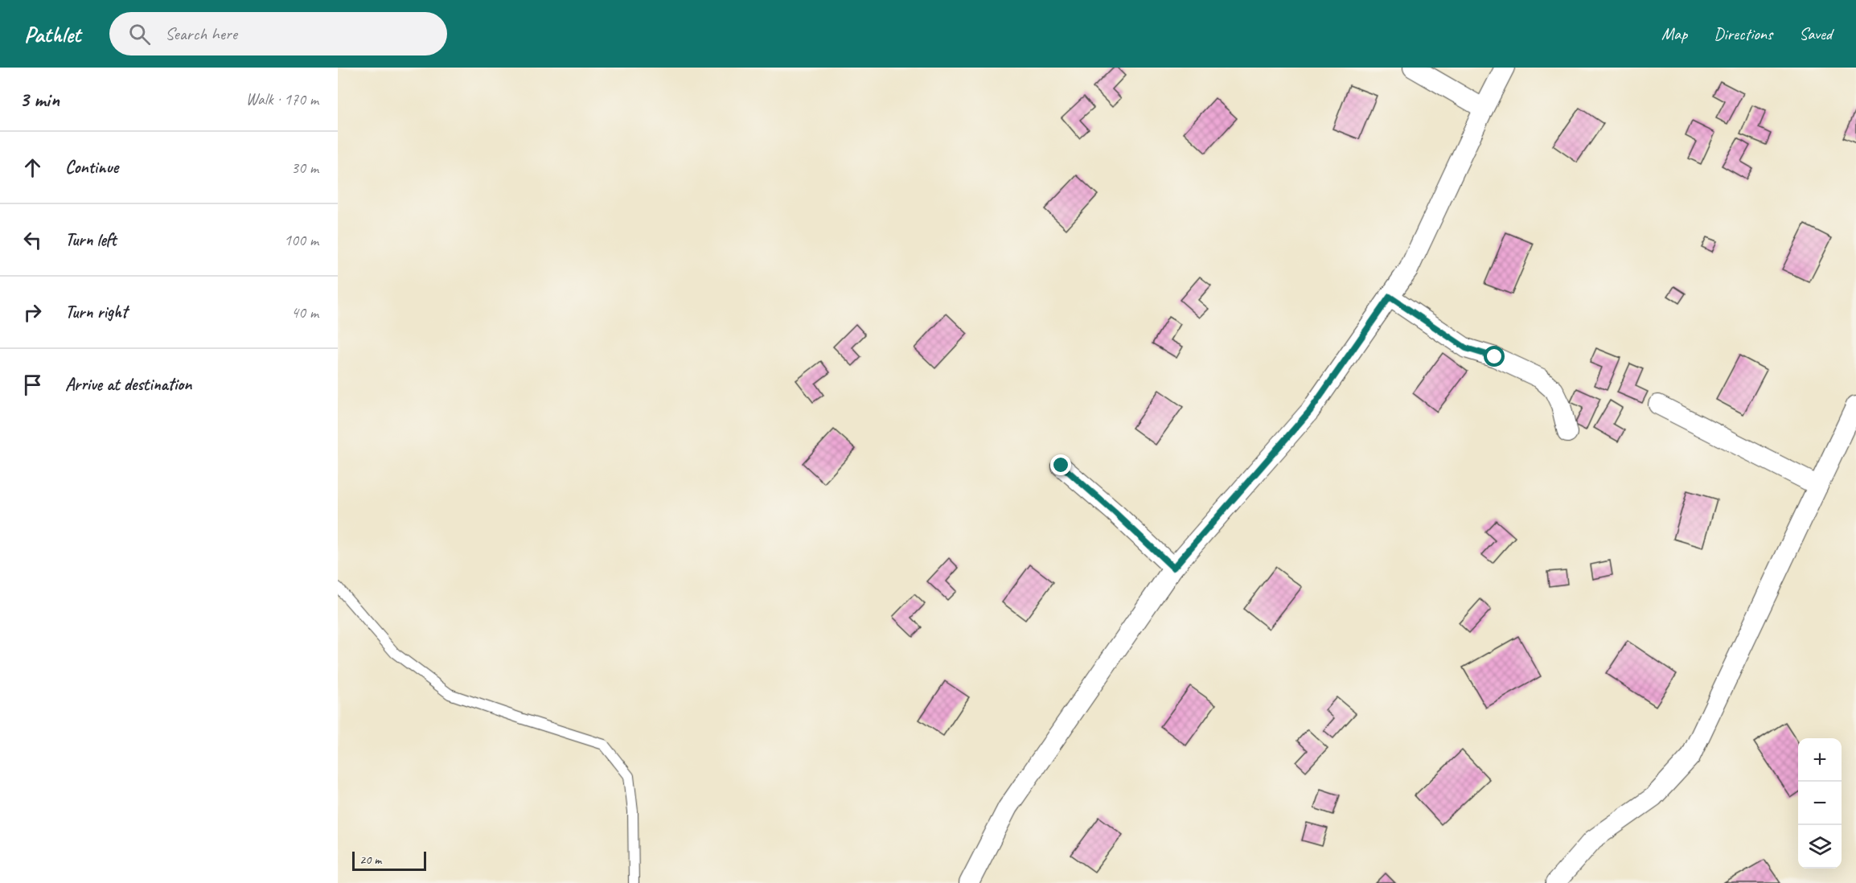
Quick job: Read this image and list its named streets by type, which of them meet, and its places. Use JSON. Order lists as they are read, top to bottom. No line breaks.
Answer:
{"scale_bar":"20 m","page":{"header":"Pathlet","search":"Search here","nav":["Map","Directions","Saved"],"heading":["3 min","Walk · 170 m"],"list":[["Continue","30 m"],["Turn left","100 m"],["Turn right","40 m"],"Arrive at destination"],"map_buttons":["+","−"],"scale":"20 m"}}
